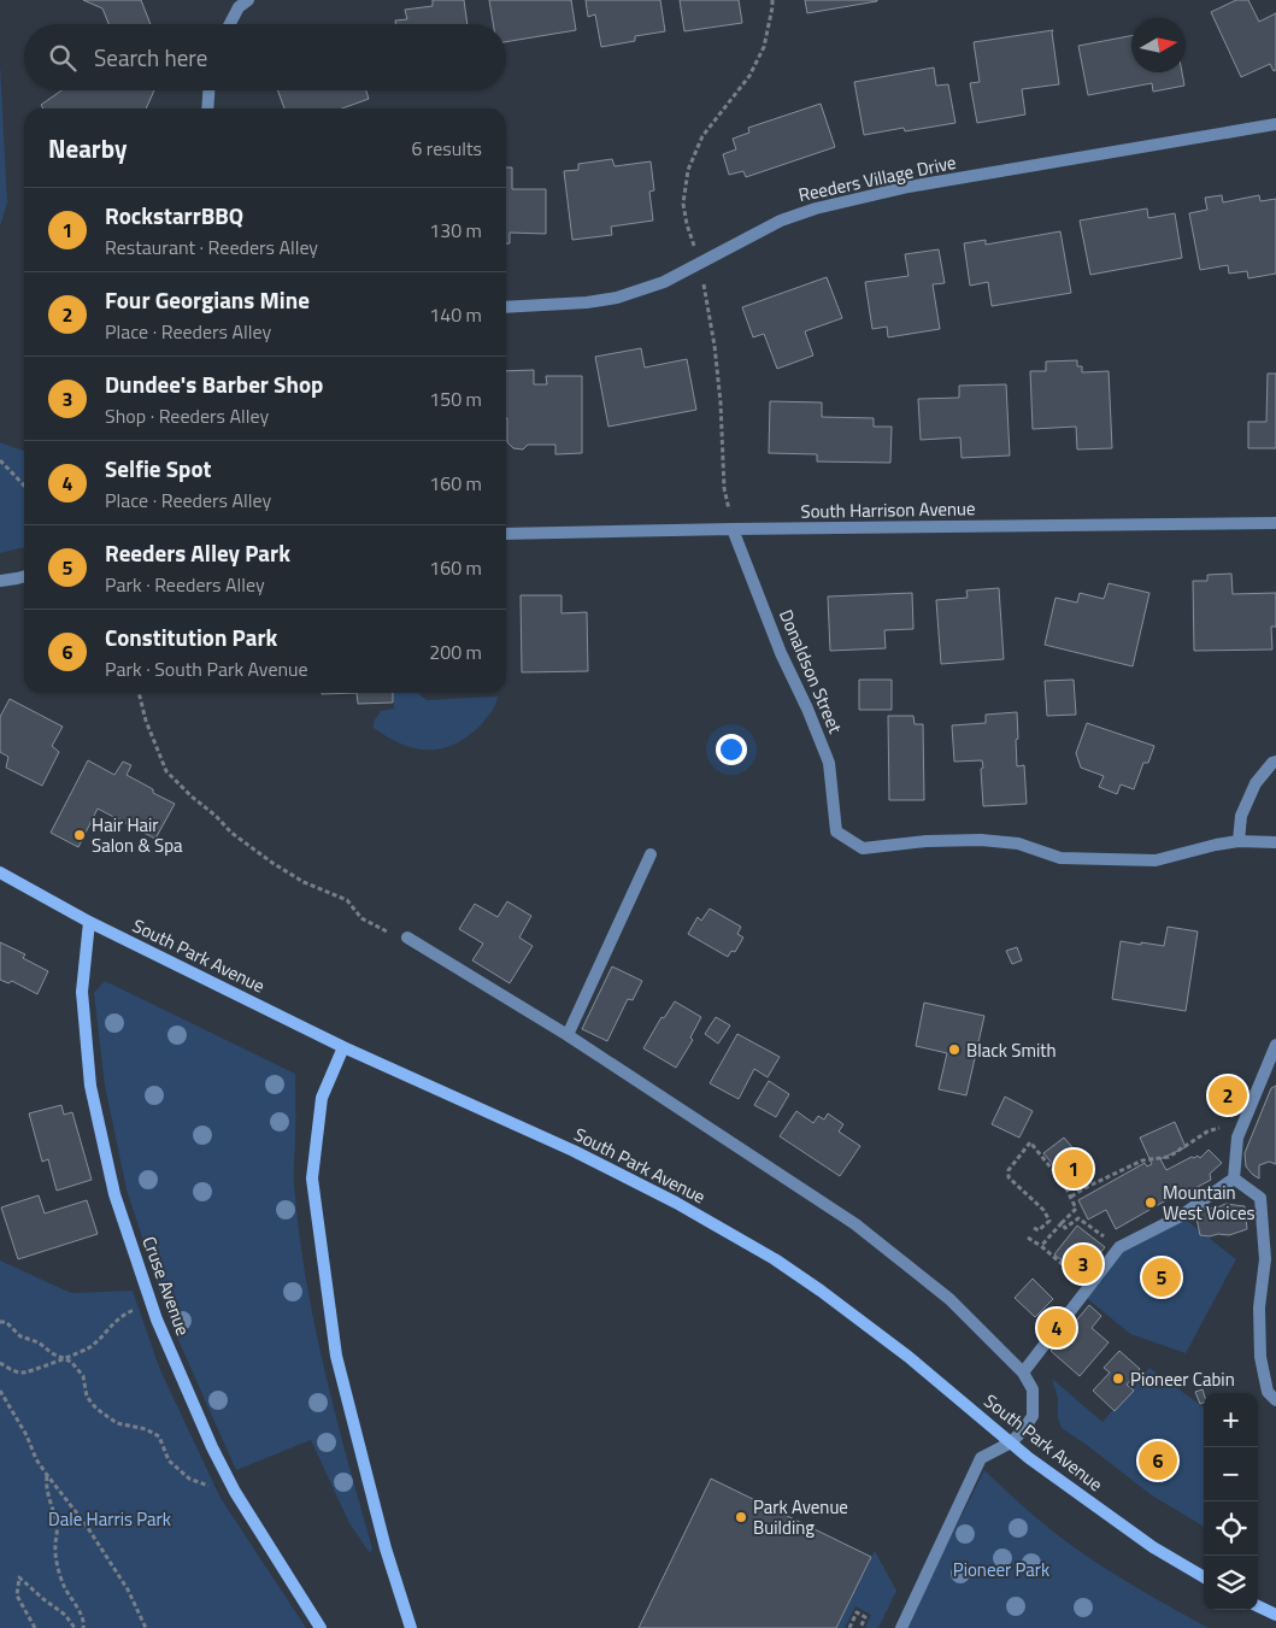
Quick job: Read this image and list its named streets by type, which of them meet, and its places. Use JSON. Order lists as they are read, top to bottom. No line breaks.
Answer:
{"streets":{"street":["Reeders Village Drive","South Harrison Avenue","Donaldson Street","South Park Avenue","Cruse Avenue"]},"crossings":[["South Harrison Avenue","Donaldson Street"],["South Park Avenue","Cruse Avenue"]],"parks":["Dale Harris Park","Pioneer Park"],"places":["Hair Hair Salon & Spa","Black Smith","Mountain West Voices","Pioneer Cabin","Park Avenue Building"],"north":"right","page":{"search":"Search here","heading":["Nearby","6 results"],"list":[{"mark":"1","name":"RockstarrBBQ","note":"Restaurant · Reeders Alley","value":"130 m"},{"mark":"2","name":"Four Georgians Mine","note":"Place · Reeders Alley","value":"140 m"},{"mark":"3","name":"Dundee's Barber Shop","note":"Shop · Reeders Alley","value":"150 m"},{"mark":"4","name":"Selfie Spot","note":"Place · Reeders Alley","value":"160 m"},{"mark":"5","name":"Reeders Alley Park","note":"Park · Reeders Alley","value":"160 m"},{"mark":"6","name":"Constitution Park","note":"Park · South Park Avenue","value":"200 m"}],"pins":["2","1","3","5","4","6"],"map_buttons":["+","−"]}}
